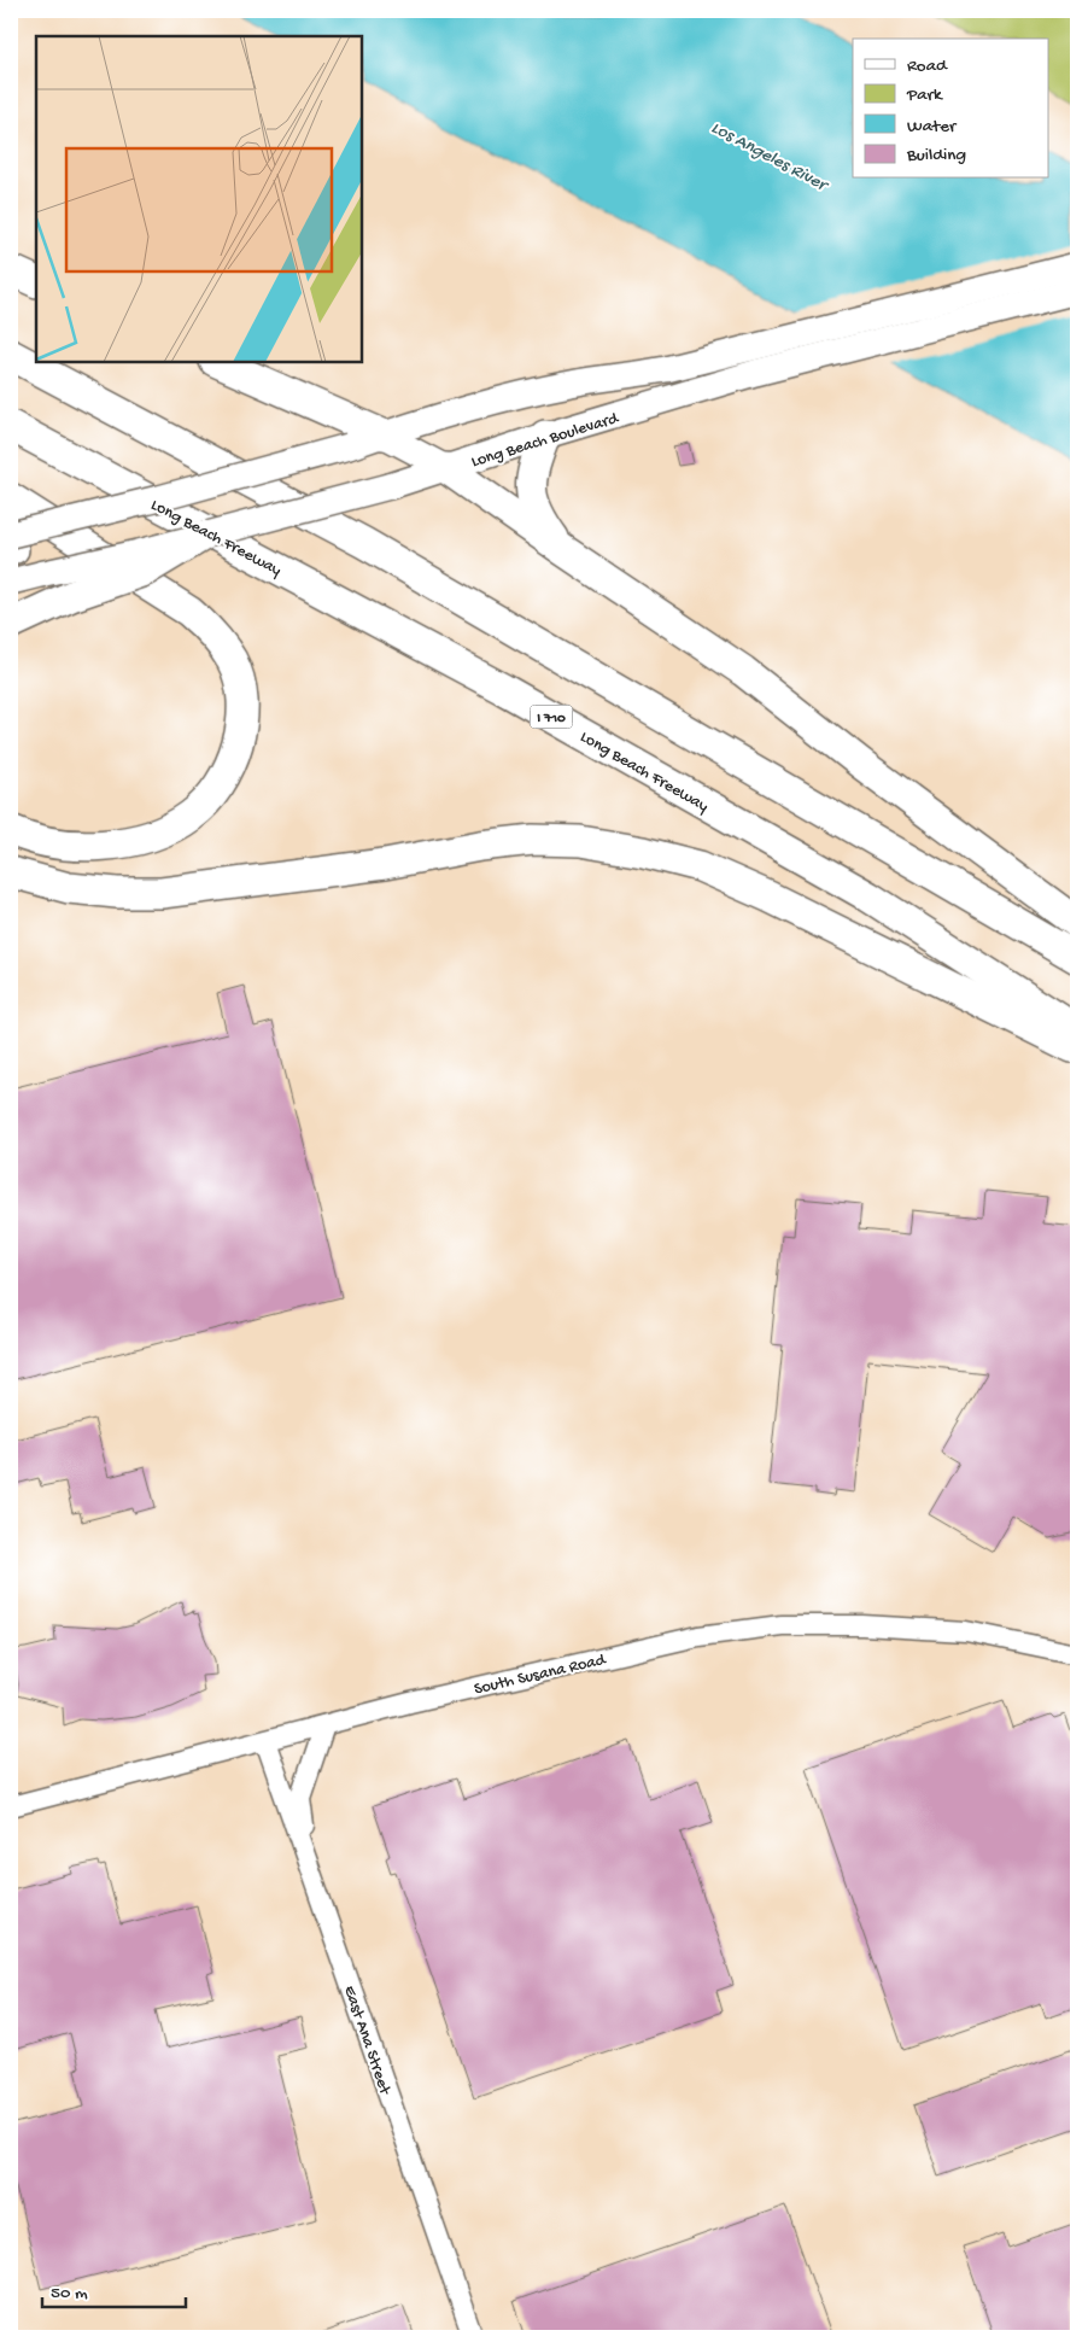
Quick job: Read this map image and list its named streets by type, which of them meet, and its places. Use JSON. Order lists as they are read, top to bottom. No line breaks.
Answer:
{"streets":{"highway":["Long Beach Freeway","I 710"],"main road":["Long Beach Boulevard"],"street":["South Susana Road","East Ana Street"]},"crossings":[["South Susana Road","East Ana Street"]],"water":["Los Angeles River"],"legend":["Road","Park","Water","Building"],"scale_bar":"50 m"}
